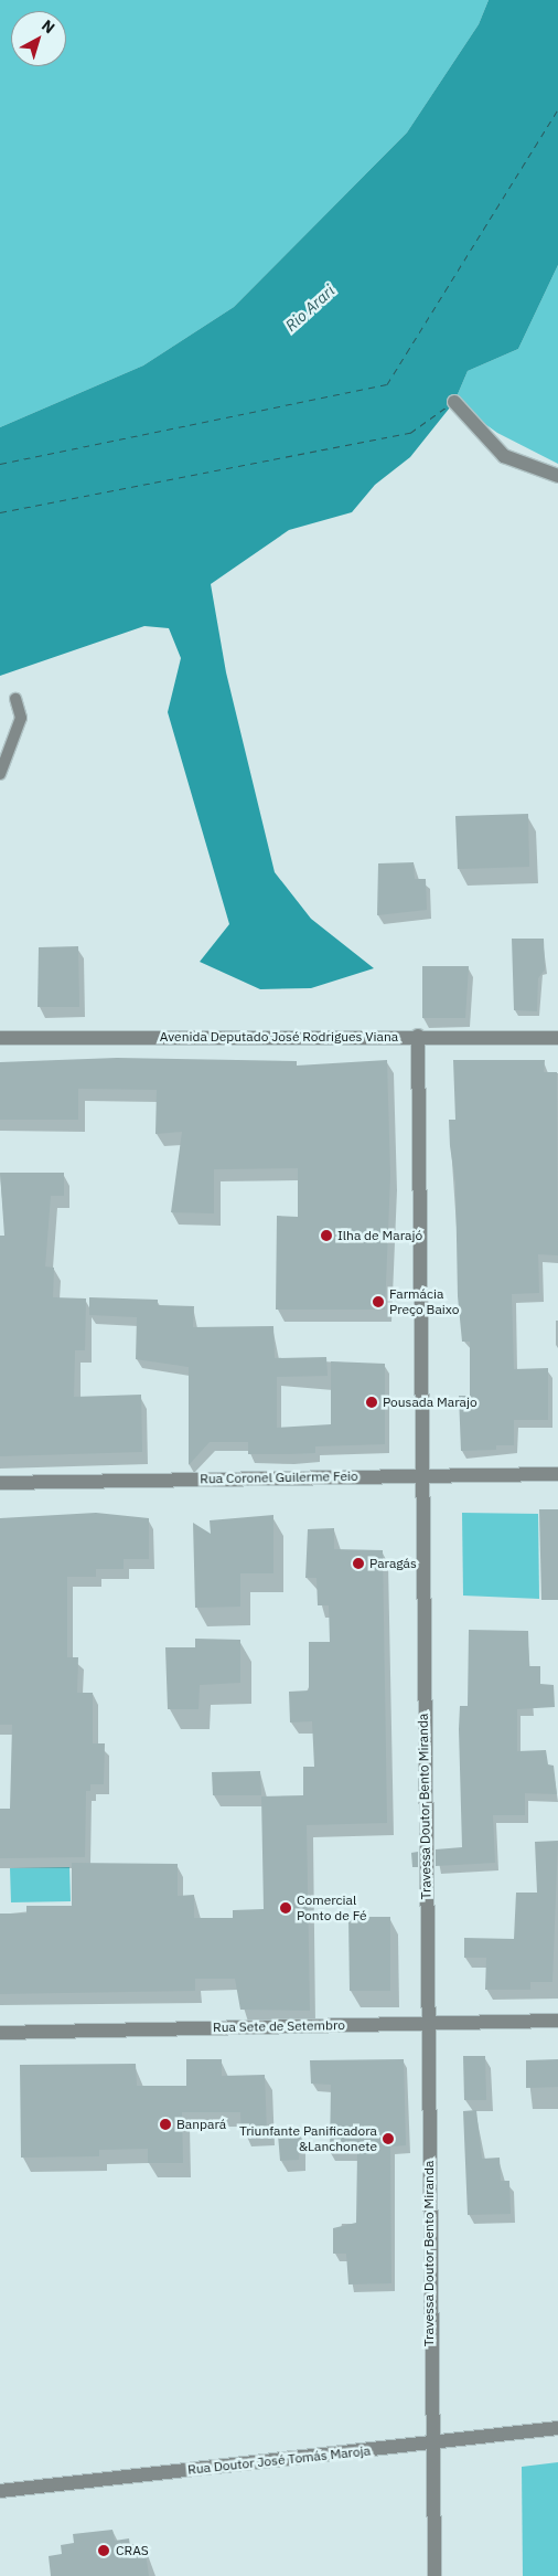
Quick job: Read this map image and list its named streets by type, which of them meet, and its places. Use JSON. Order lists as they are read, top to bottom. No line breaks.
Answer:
{"streets":{"street":["Avenida Deputado José Rodrigues Viana","Rua Coronel Guilerme Feio","Travessa Doutor Bento Miranda","Rua Sete de Setembro","Rua Doutor José Tomás Maroja"]},"crossings":[["Avenida Deputado José Rodrigues Viana","Travessa Doutor Bento Miranda"],["Rua Coronel Guilerme Feio","Travessa Doutor Bento Miranda"],["Travessa Doutor Bento Miranda","Rua Sete de Setembro"],["Travessa Doutor Bento Miranda","Rua Doutor José Tomás Maroja"]],"water":["Rio Arari"],"places":["Ilha de Marajó","Farmácia Preço Baixo","Pousada Marajo","Paragás","Comercial Ponto de Fé","Banpará","Triunfante Panificadora &Lanchonete","CRAS"],"north":"top right"}
